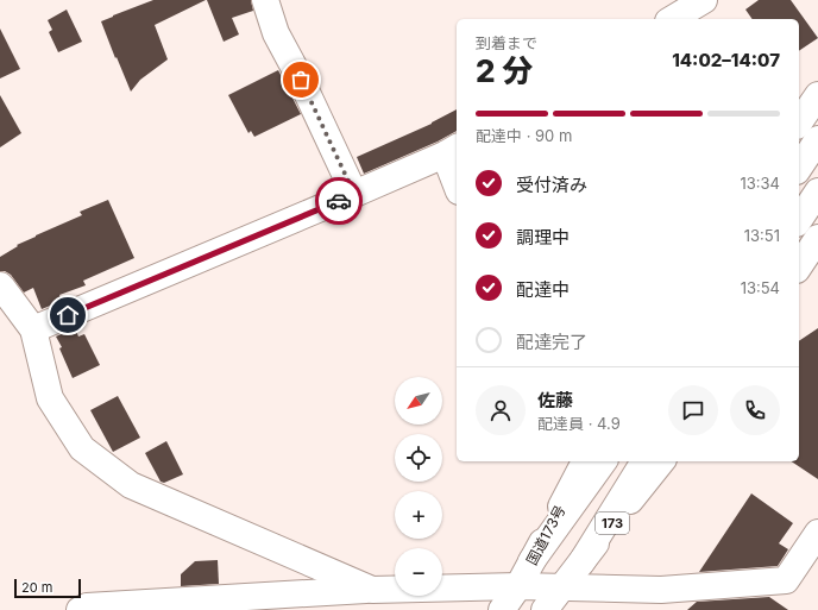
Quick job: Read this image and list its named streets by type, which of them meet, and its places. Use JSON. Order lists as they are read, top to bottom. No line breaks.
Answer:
{"streets":{"main road":["173","国道173号"]},"scale_bar":"20 m","north":"bottom left","page":{"heading":["2 分","到着まで","14:02–14:07"],"panel":["佐藤","配達員 · 4.9"],"bar":"配達中 · 90 m","list":[["受付済み","13:34"],["調理中","13:51"],["配達中","13:54"],"配達完了"],"map_buttons":["+","−"],"scale":"20 m"}}
